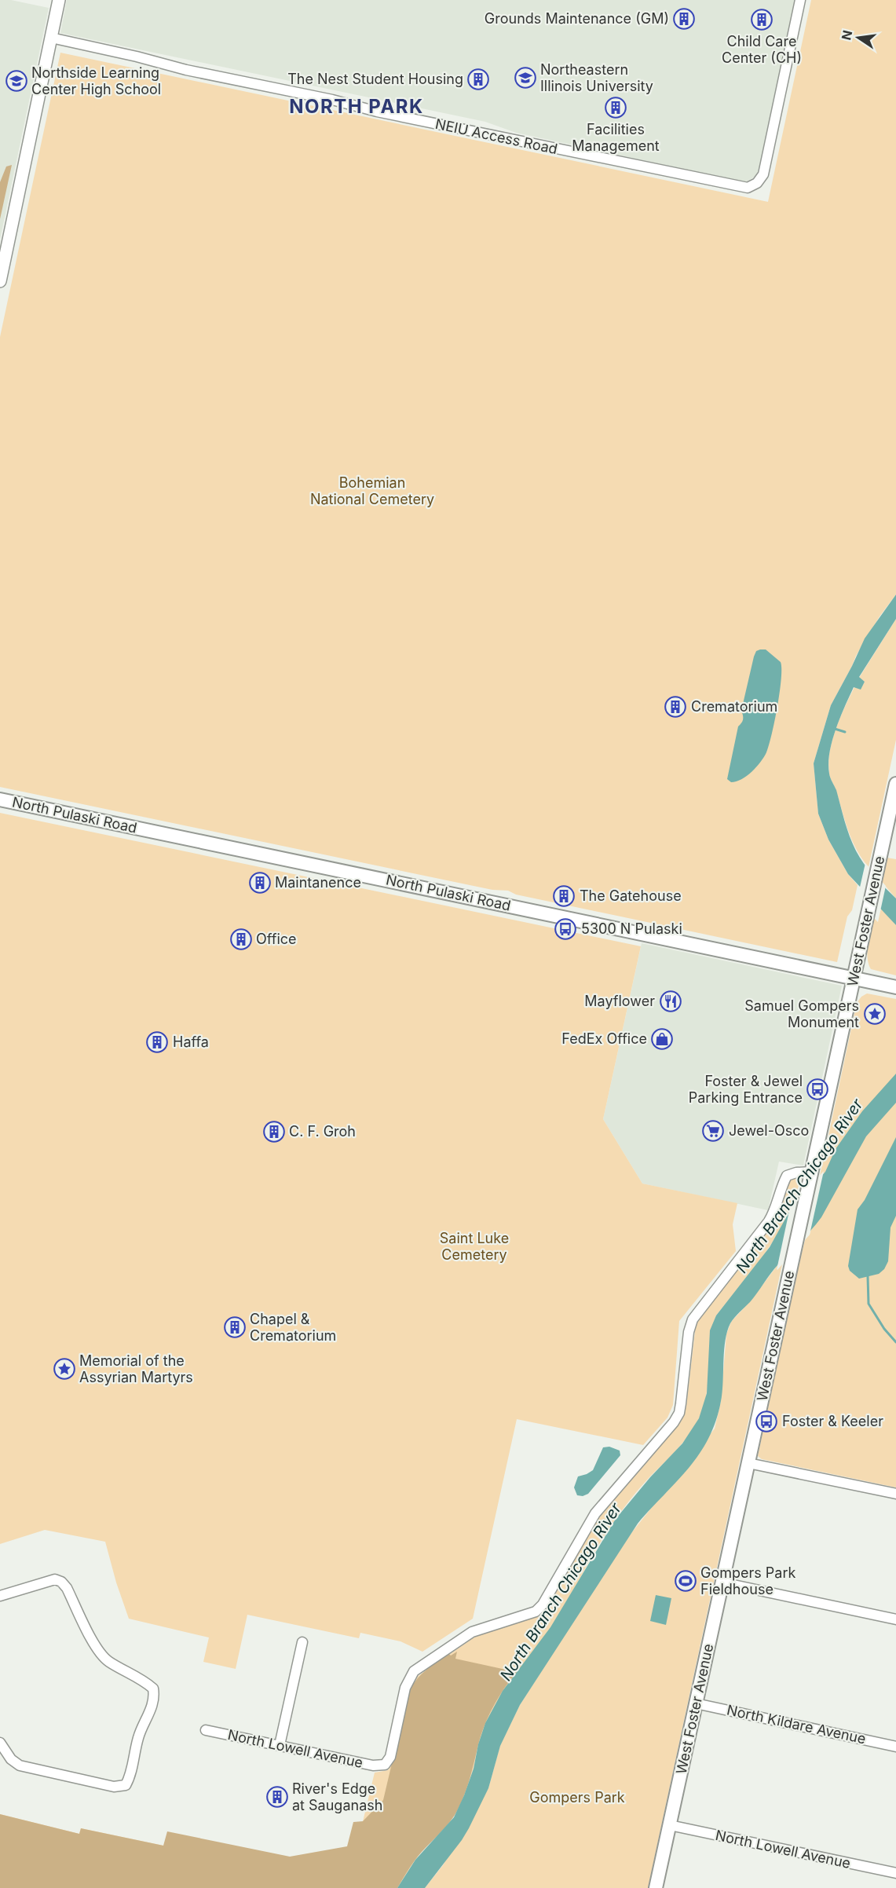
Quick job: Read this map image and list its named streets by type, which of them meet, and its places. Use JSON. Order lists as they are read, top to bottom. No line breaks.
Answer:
{"streets":{"main road":["North Pulaski Road","West Foster Avenue"],"street":["NEIU Access Road","North Kildare Avenue","North Lowell Avenue"]},"crossings":[["North Pulaski Road","West Foster Avenue"],["West Foster Avenue","North Kildare Avenue"],["West Foster Avenue","North Lowell Avenue"]],"districts":["NORTH PARK"],"water":["North Branch Chicago River"],"parks":["Bohemian National Cemetery","Saint Luke Cemetery","Gompers Park"],"places":{"building":["Grounds Maintenance (GM)","Child Care Center (CH)","The Nest Student Housing","Facilities Management","Crematorium","Maintanence","The Gatehouse","Office","Haffa","C. F. Groh","Chapel & Crematorium","River's Edge at Sauganash"],"school or university":["Northeastern Illinois University","Northside Learning Center High School"],"bus stop":["5300 N Pulaski","Foster & Jewel Parking Entrance","Foster & Keeler"],"restaurant":["Mayflower"],"place":["Samuel Gompers Monument","Memorial of the Assyrian Martyrs"],"shop":["FedEx Office"],"supermarket":["Jewel-Osco"],"sports":["Gompers Park Fieldhouse"]},"north":"left"}
